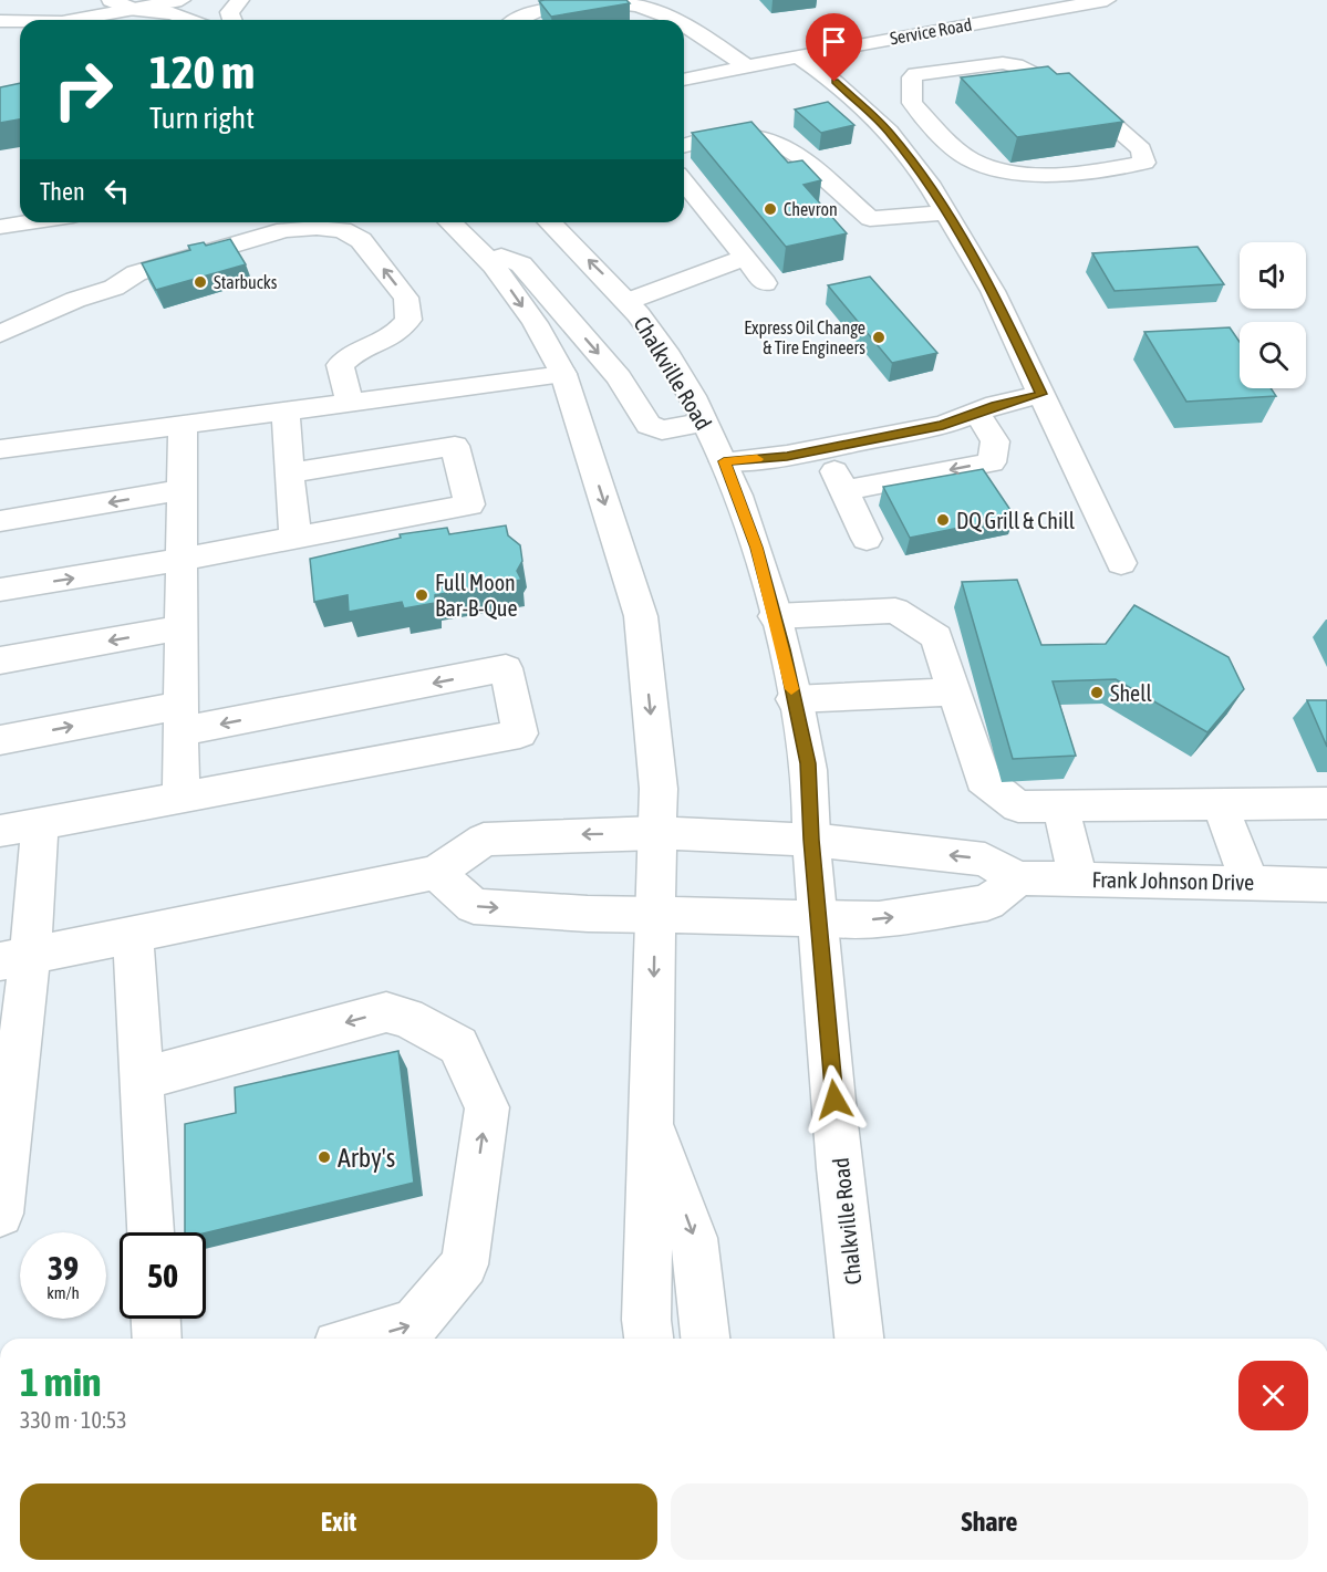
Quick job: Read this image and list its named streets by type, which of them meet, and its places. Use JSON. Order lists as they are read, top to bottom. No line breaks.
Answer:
{"streets":{"main road":["Service Road","Chalkville Road","Frank Johnson Drive"]},"crossings":[["Chalkville Road","Frank Johnson Drive"]],"places":["Chevron","Starbucks","Express Oil Change & Tire Engineers","DQ Grill & Chill","Full Moon Bar-B-Que","Shell","Arby's"],"page":{"turn":["120 m","Turn right"],"then":"Then","speed":"39 km/h","limit":"50","heading":["1 min","330 m · 10:53"],"buttons":["Exit","Share"]}}
